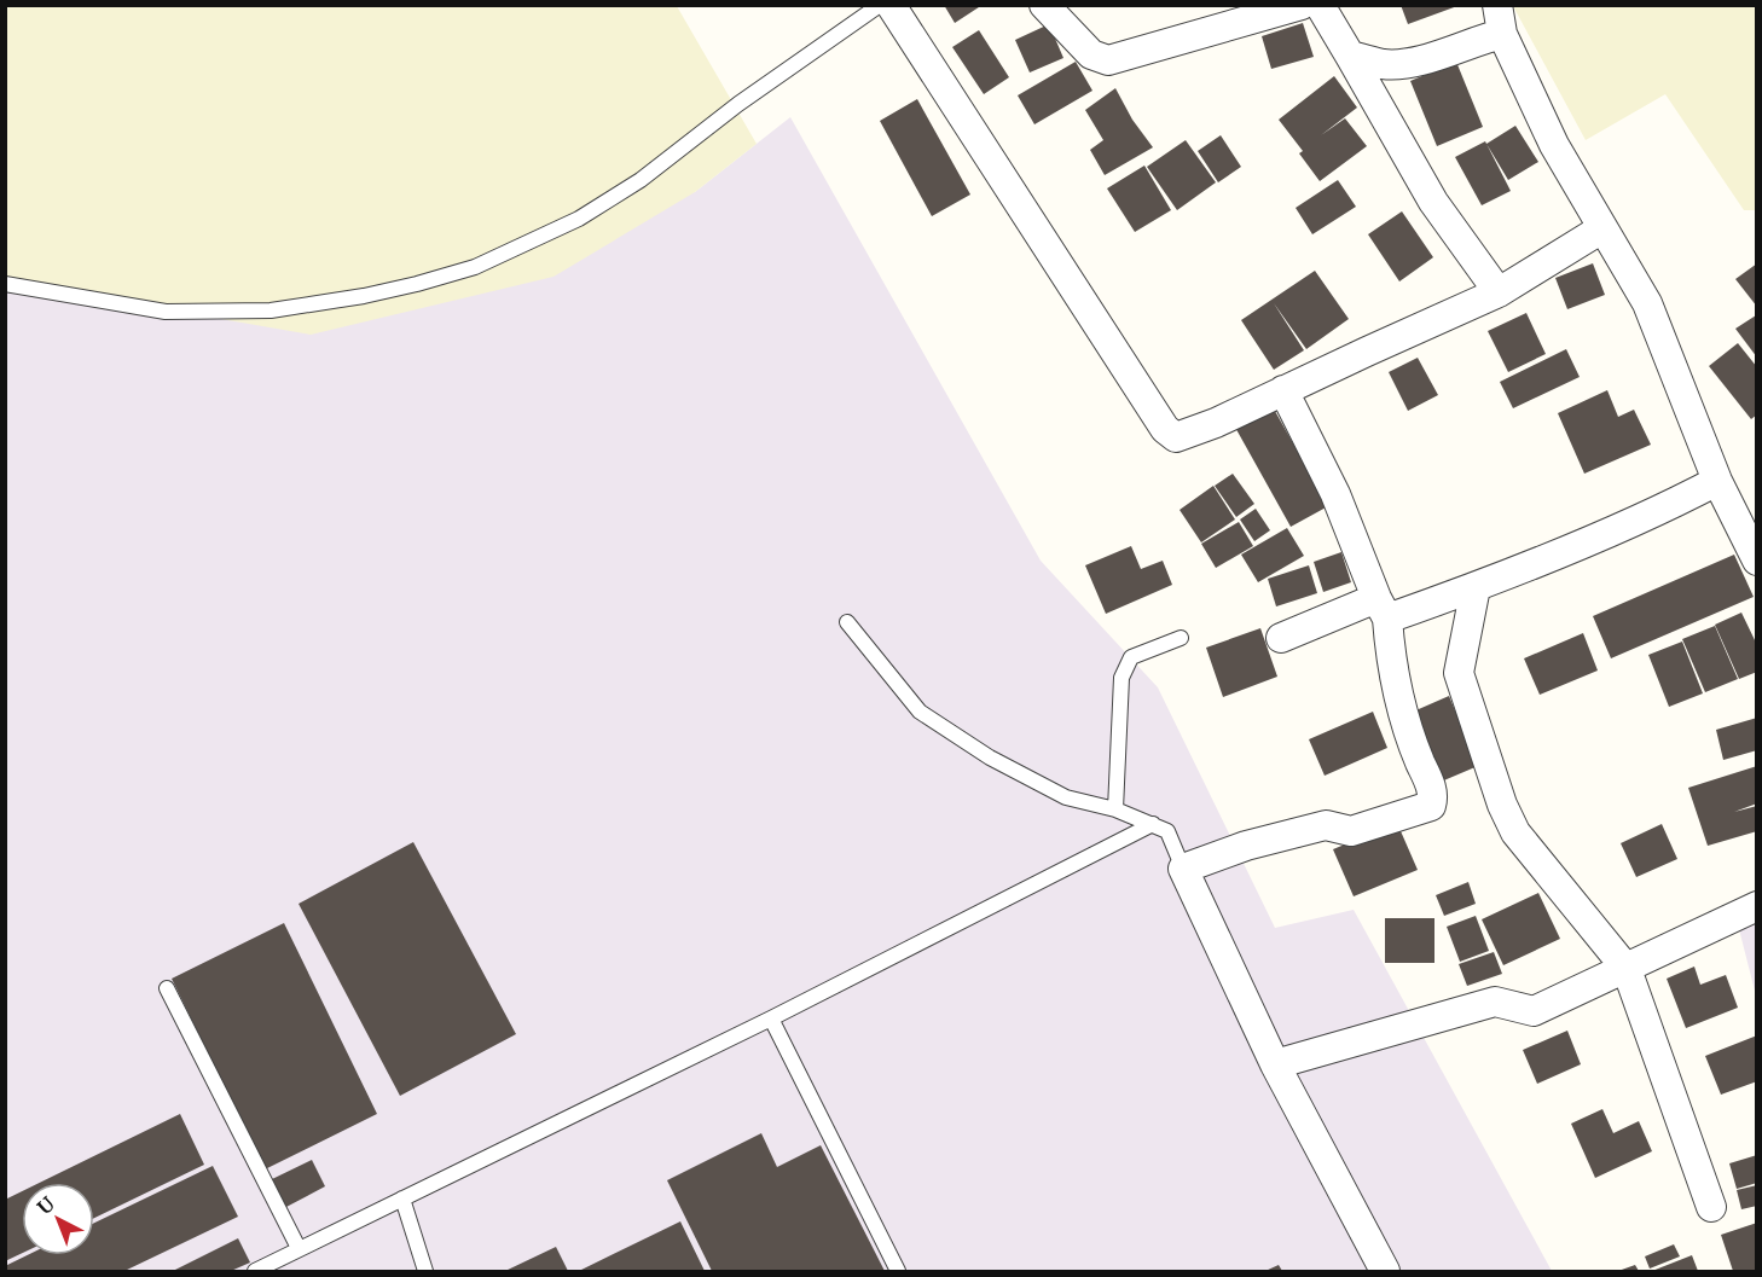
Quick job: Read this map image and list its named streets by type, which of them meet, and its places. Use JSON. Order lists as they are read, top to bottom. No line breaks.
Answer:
{"north":"top left"}
